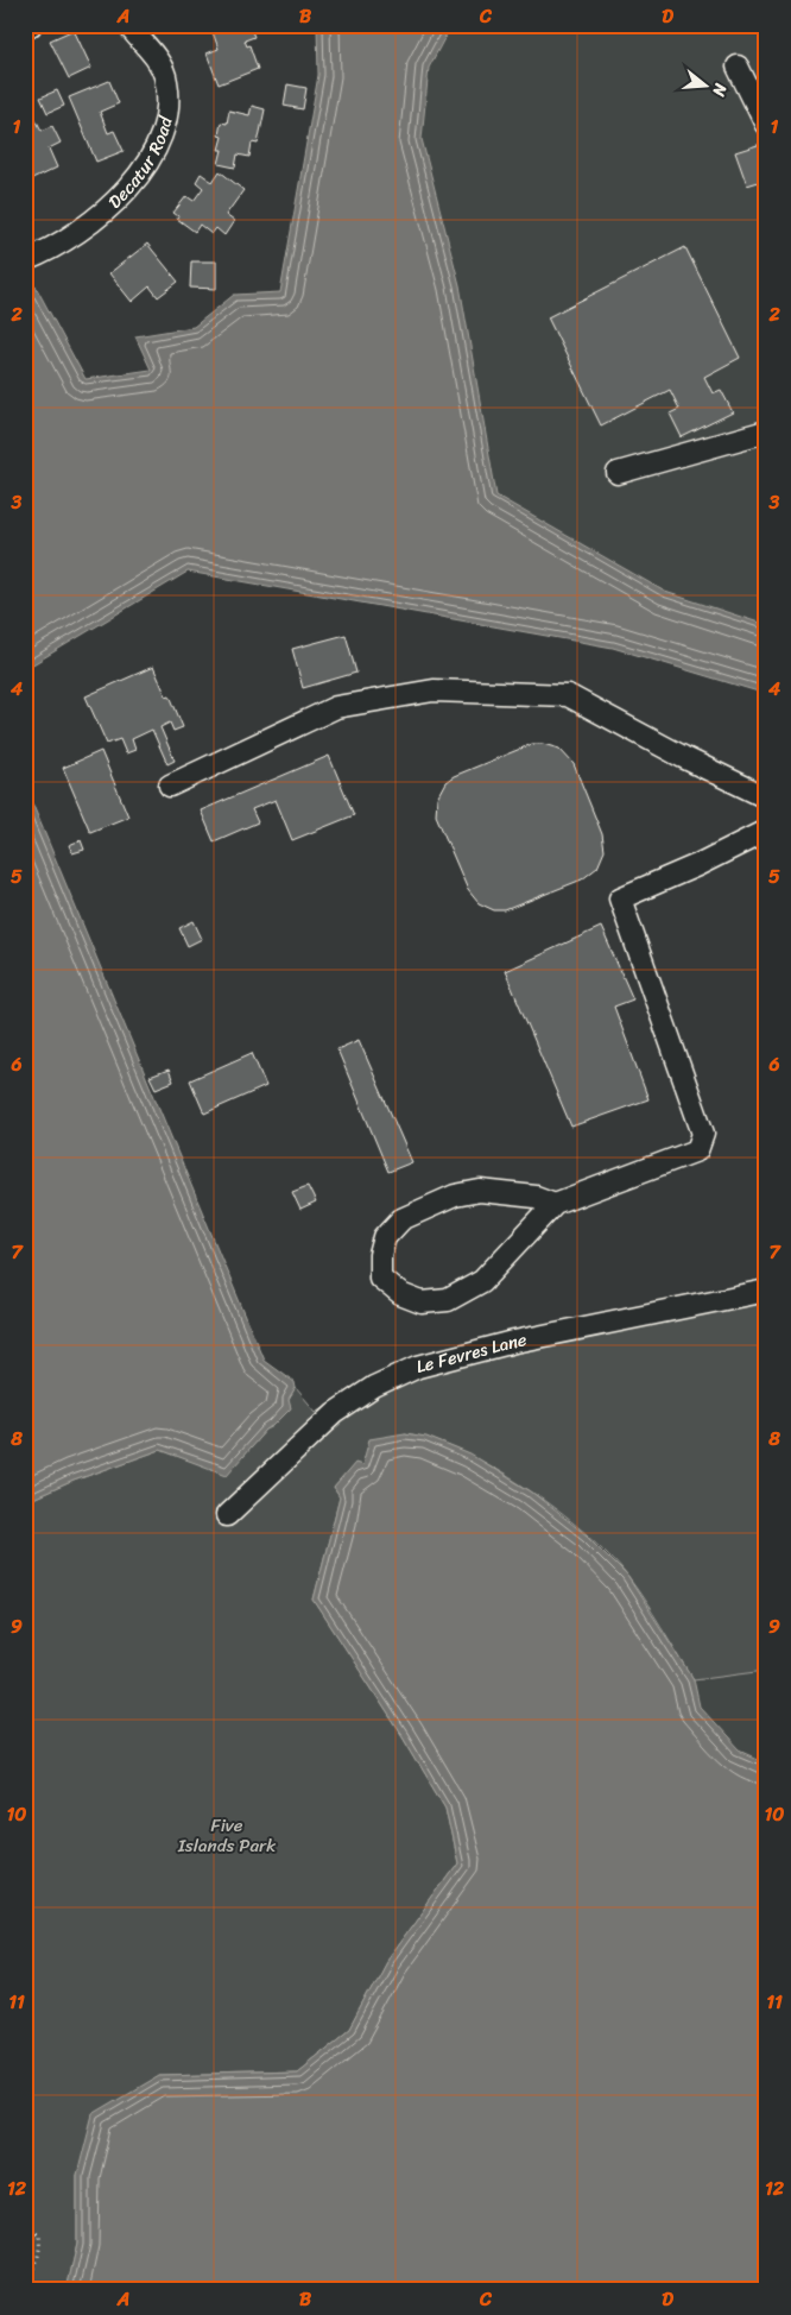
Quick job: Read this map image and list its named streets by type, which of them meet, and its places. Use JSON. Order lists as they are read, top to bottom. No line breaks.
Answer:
{"streets":{"street":["Decatur Road","Le Fevres Lane"]},"parks":["Five Islands Park"],"north":"right","grid":{"columns":["A","B","C","D"],"rows":["1","2","3","4","5","6","7","8","9","10","11","12"]}}
